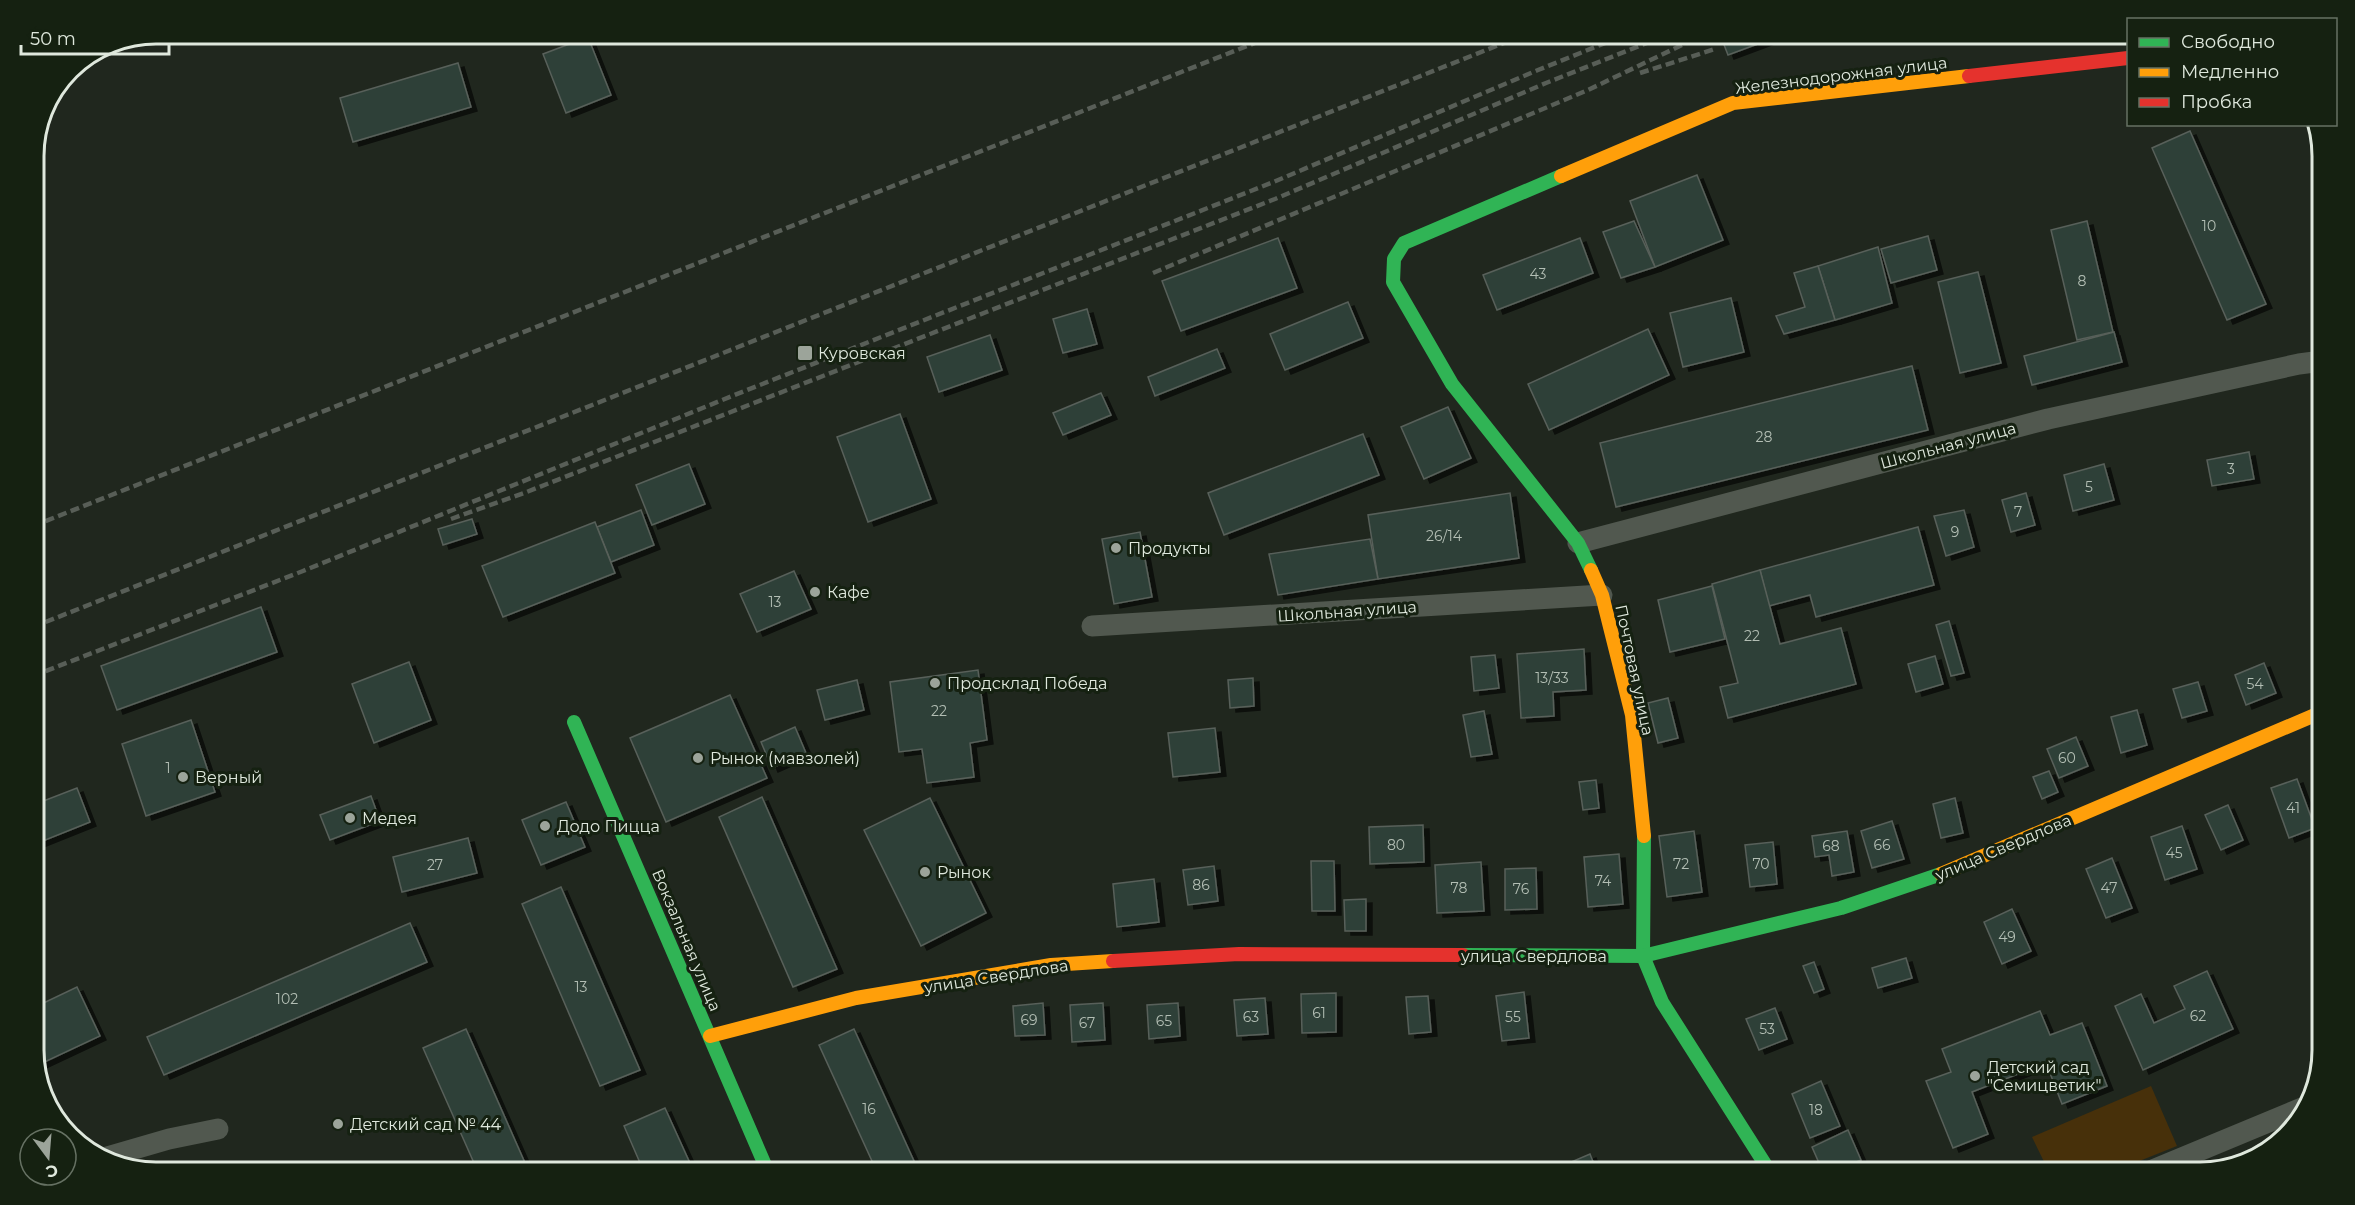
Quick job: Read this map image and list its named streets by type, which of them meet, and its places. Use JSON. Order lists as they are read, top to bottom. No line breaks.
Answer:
{"streets":{"street":["Железнодорожная улица","Школьная улица","Почтовая улица","улица Свердлова","Вокзальная улица"]},"crossings":[["Железнодорожная улица","Почтовая улица"],["Школьная улица","Почтовая улица"],["Почтовая улица","улица Свердлова"],["улица Свердлова","Вокзальная улица"]],"places":{"transit":["Куровская"],"other":["Продукты","Кафе","Продсклад Победа","Рынок (мавзолей)","Верный","Медея","Додо Пицца","Рынок","Детский сад \"Семицветик\"","Детский сад № 44"]},"house_numbers":["10","43","8","28","3","5","7","9","26/14","13","22","13/33","54","22","60","1","41","80","66","68","45","72","70","27","74","86","78","47","76","49","13","102","61","62","63","55","69","65","67","53","16","18"],"legend":["Свободно","Медленно","Пробка"],"scale_bar":"50 m","north":"bottom"}
